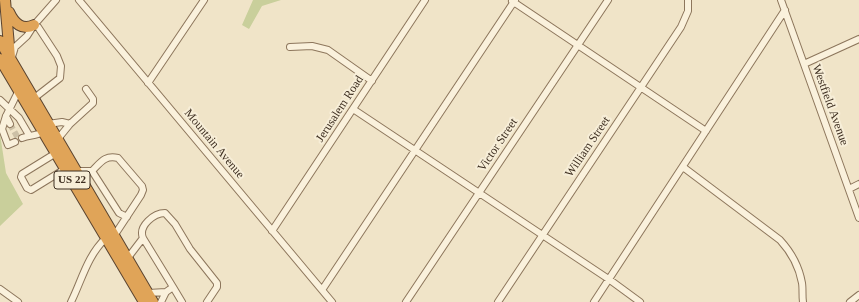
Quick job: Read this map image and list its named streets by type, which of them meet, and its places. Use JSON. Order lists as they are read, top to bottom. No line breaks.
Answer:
{"streets":{"highway":["US 22"],"street":["Westfield Avenue","Jerusalem Road","Mountain Avenue","Victor Street","William Street"]},"crossings":[["Jerusalem Road","Mountain Avenue"]]}
